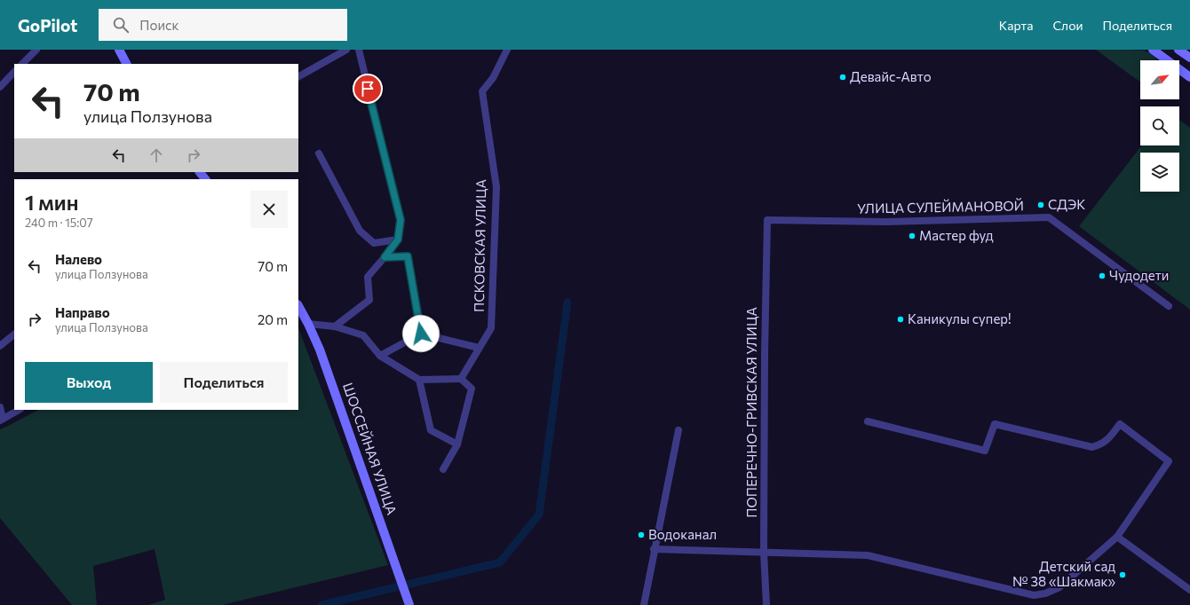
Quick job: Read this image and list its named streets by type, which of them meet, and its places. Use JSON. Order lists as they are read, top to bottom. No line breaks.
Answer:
{"streets":{"street":["УЛИЦА СУЛЕЙМАНОВОЙ","ПСКОВСКАЯ УЛИЦА","ПОПЕРЕЧНО-ГРИВСКАЯ УЛИЦА","ШОССЕЙНАЯ УЛИЦА"]},"crossings":[["УЛИЦА СУЛЕЙМАНОВОЙ","ПОПЕРЕЧНО-ГРИВСКАЯ УЛИЦА"]],"places":["Девайс-Авто","СДЭК","Мастер фуд","Чудодети","Каникулы супер!","Водоканал","Детский сад № 38 «Шакмак»"],"north":"top right","page":{"header":"GoPilot","search":"Поиск","nav":["Карта","Слои","Поделиться"],"turn":["70 m","улица Ползунова"],"heading":["1 мин","240 m · 15:07"],"list":[{"name":"Налево","note":"улица Ползунова","value":"70 m"},{"name":"Направо","note":"улица Ползунова","value":"20 m"}],"buttons":["Выход","Поделиться"]}}
